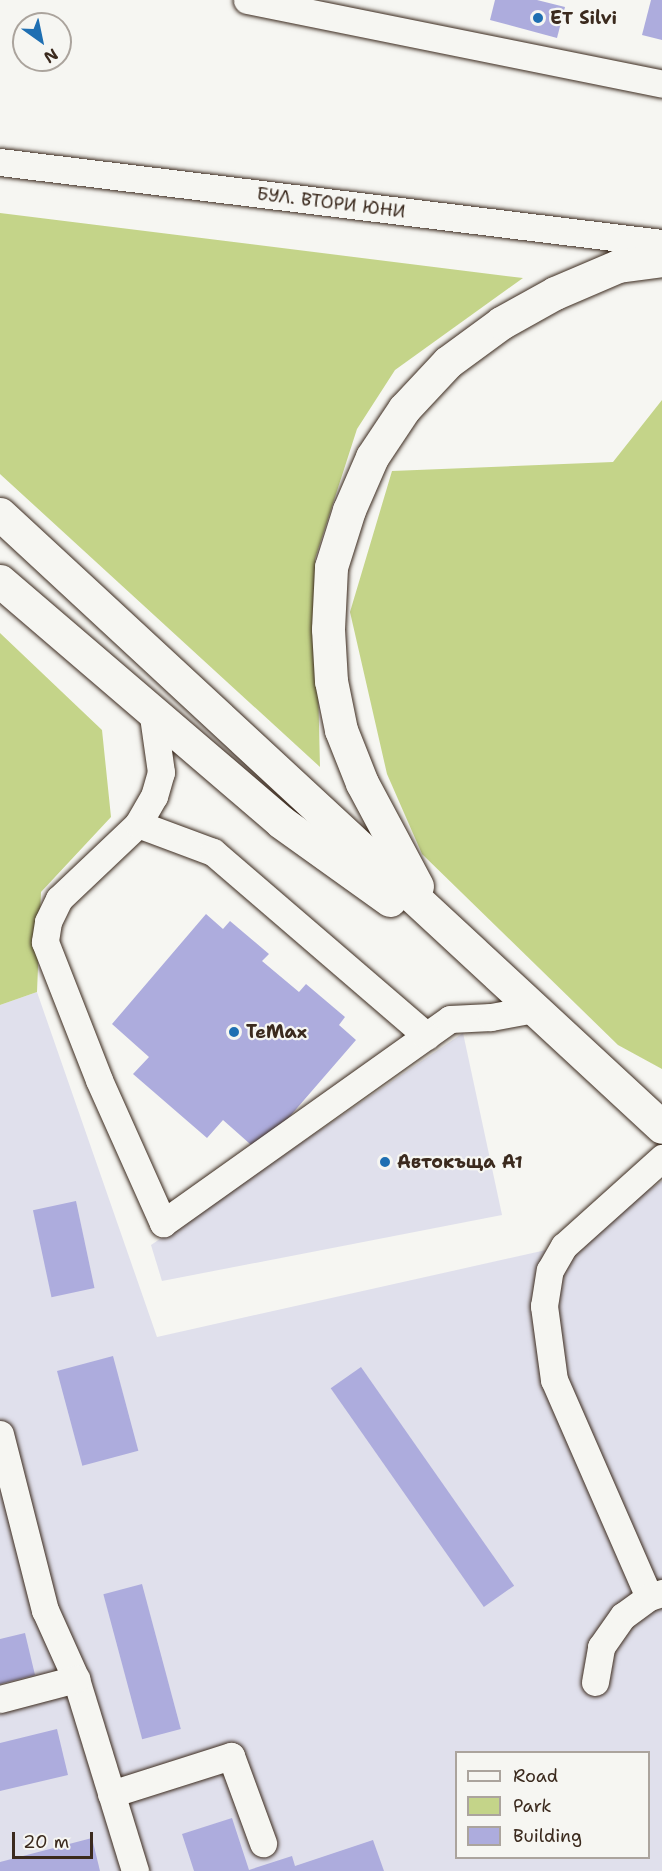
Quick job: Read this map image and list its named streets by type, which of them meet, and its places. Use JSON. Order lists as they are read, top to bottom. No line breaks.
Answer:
{"streets":{"street":["БУЛ. ВТОРИ ЮНИ"]},"places":["ET Silvi","TeMax","Автокъща А1"],"legend":["Road","Park","Building"],"scale_bar":"20 m","north":"bottom right"}
